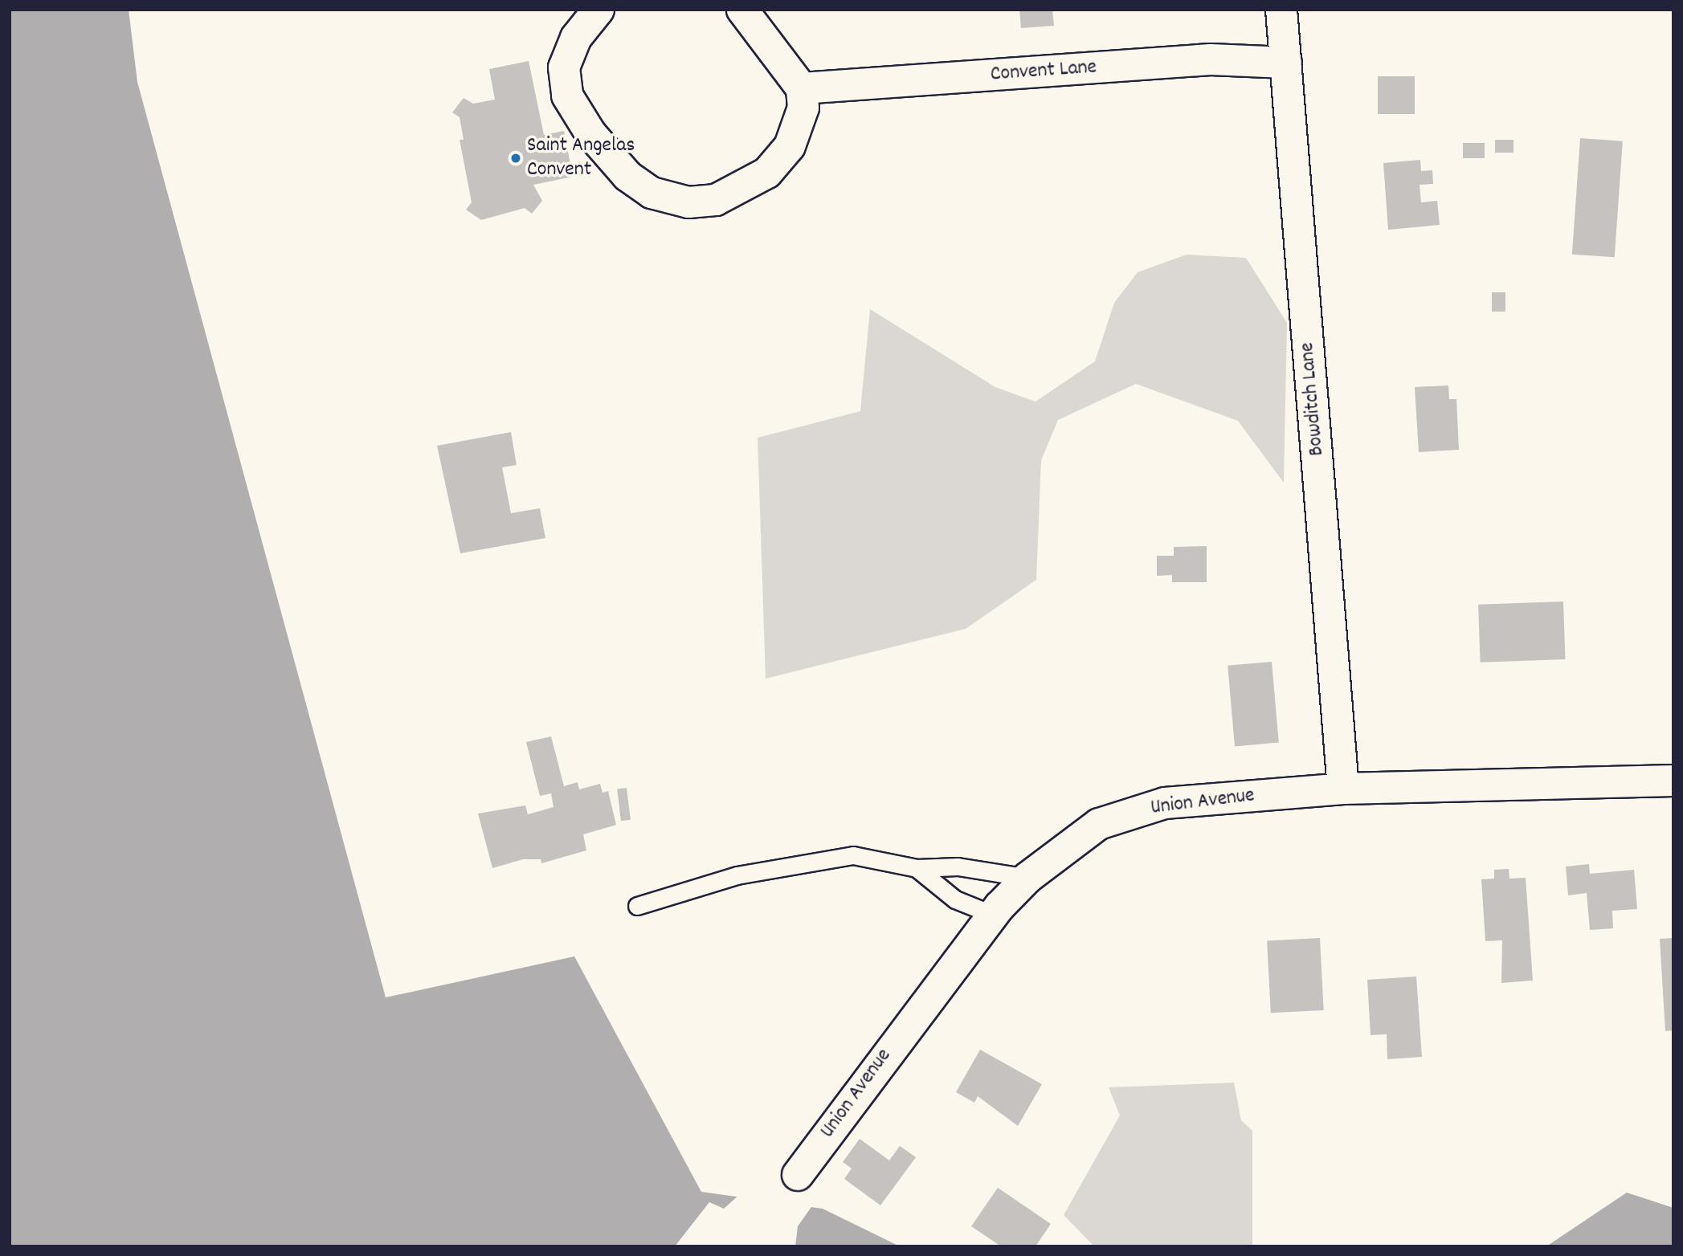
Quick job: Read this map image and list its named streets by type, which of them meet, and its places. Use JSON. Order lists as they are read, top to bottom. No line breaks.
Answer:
{"streets":{"street":["Convent Lane","Bowditch Lane","Union Avenue"]},"crossings":[["Convent Lane","Bowditch Lane"],["Bowditch Lane","Union Avenue"]],"places":["Saint Angelas Convent"]}
